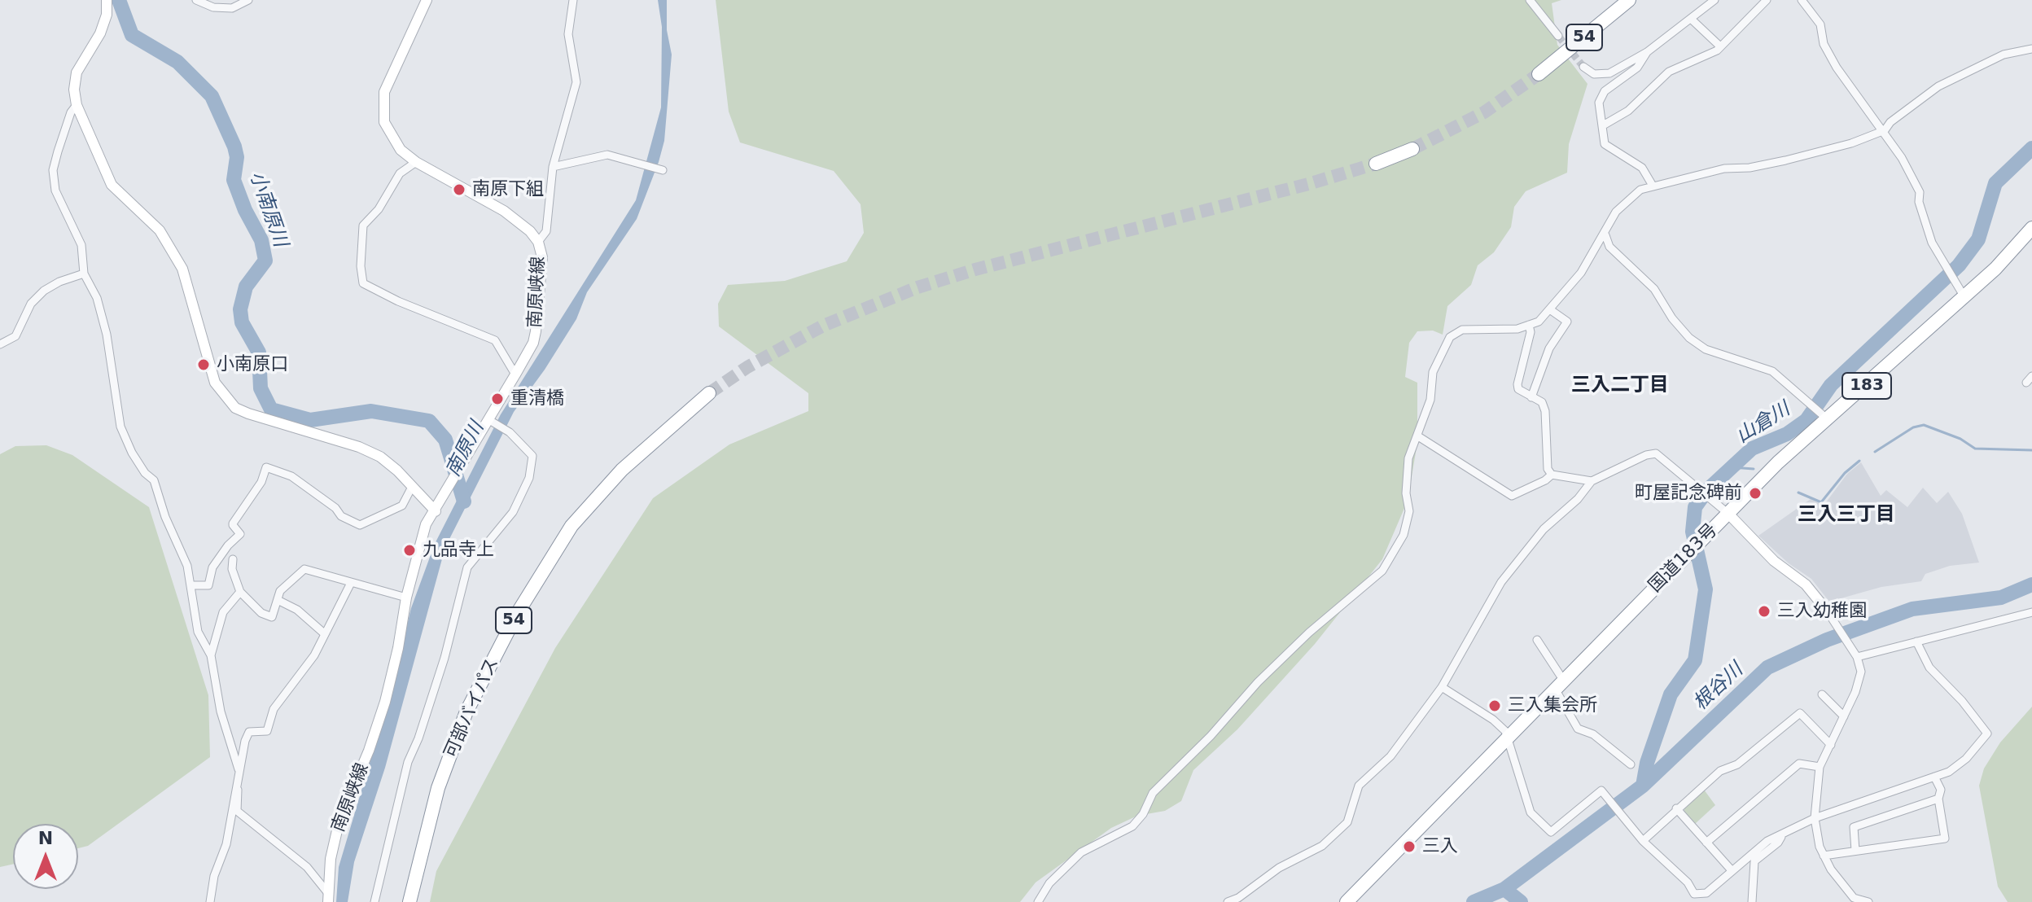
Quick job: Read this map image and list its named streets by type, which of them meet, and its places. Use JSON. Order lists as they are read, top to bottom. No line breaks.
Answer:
{"streets":{"highway":["54","183","国道183号","可部バイパス"],"main road":["南原峡線"]},"districts":["三入二丁目","三入三丁目"],"water":["小南原川","山倉川","南原川","根谷川"],"places":["南原下組","小南原口","重清橋","町屋記念碑前","九品寺上","三入幼稚園","三入集会所","三入"],"north":"top"}
